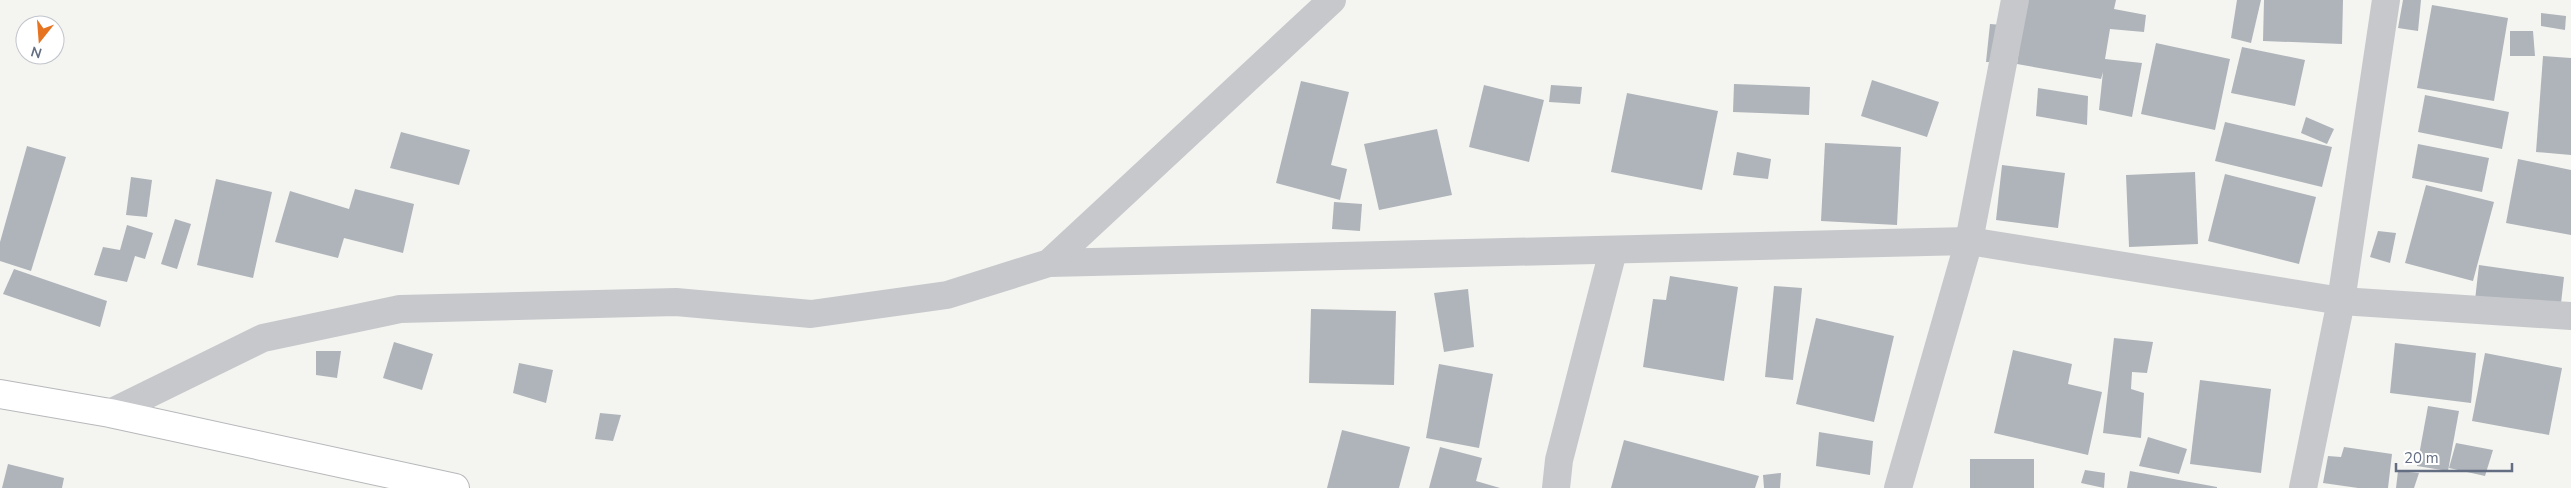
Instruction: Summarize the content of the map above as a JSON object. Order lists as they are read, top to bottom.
{
  "scale_bar": "20 m",
  "north": "bottom"
}
